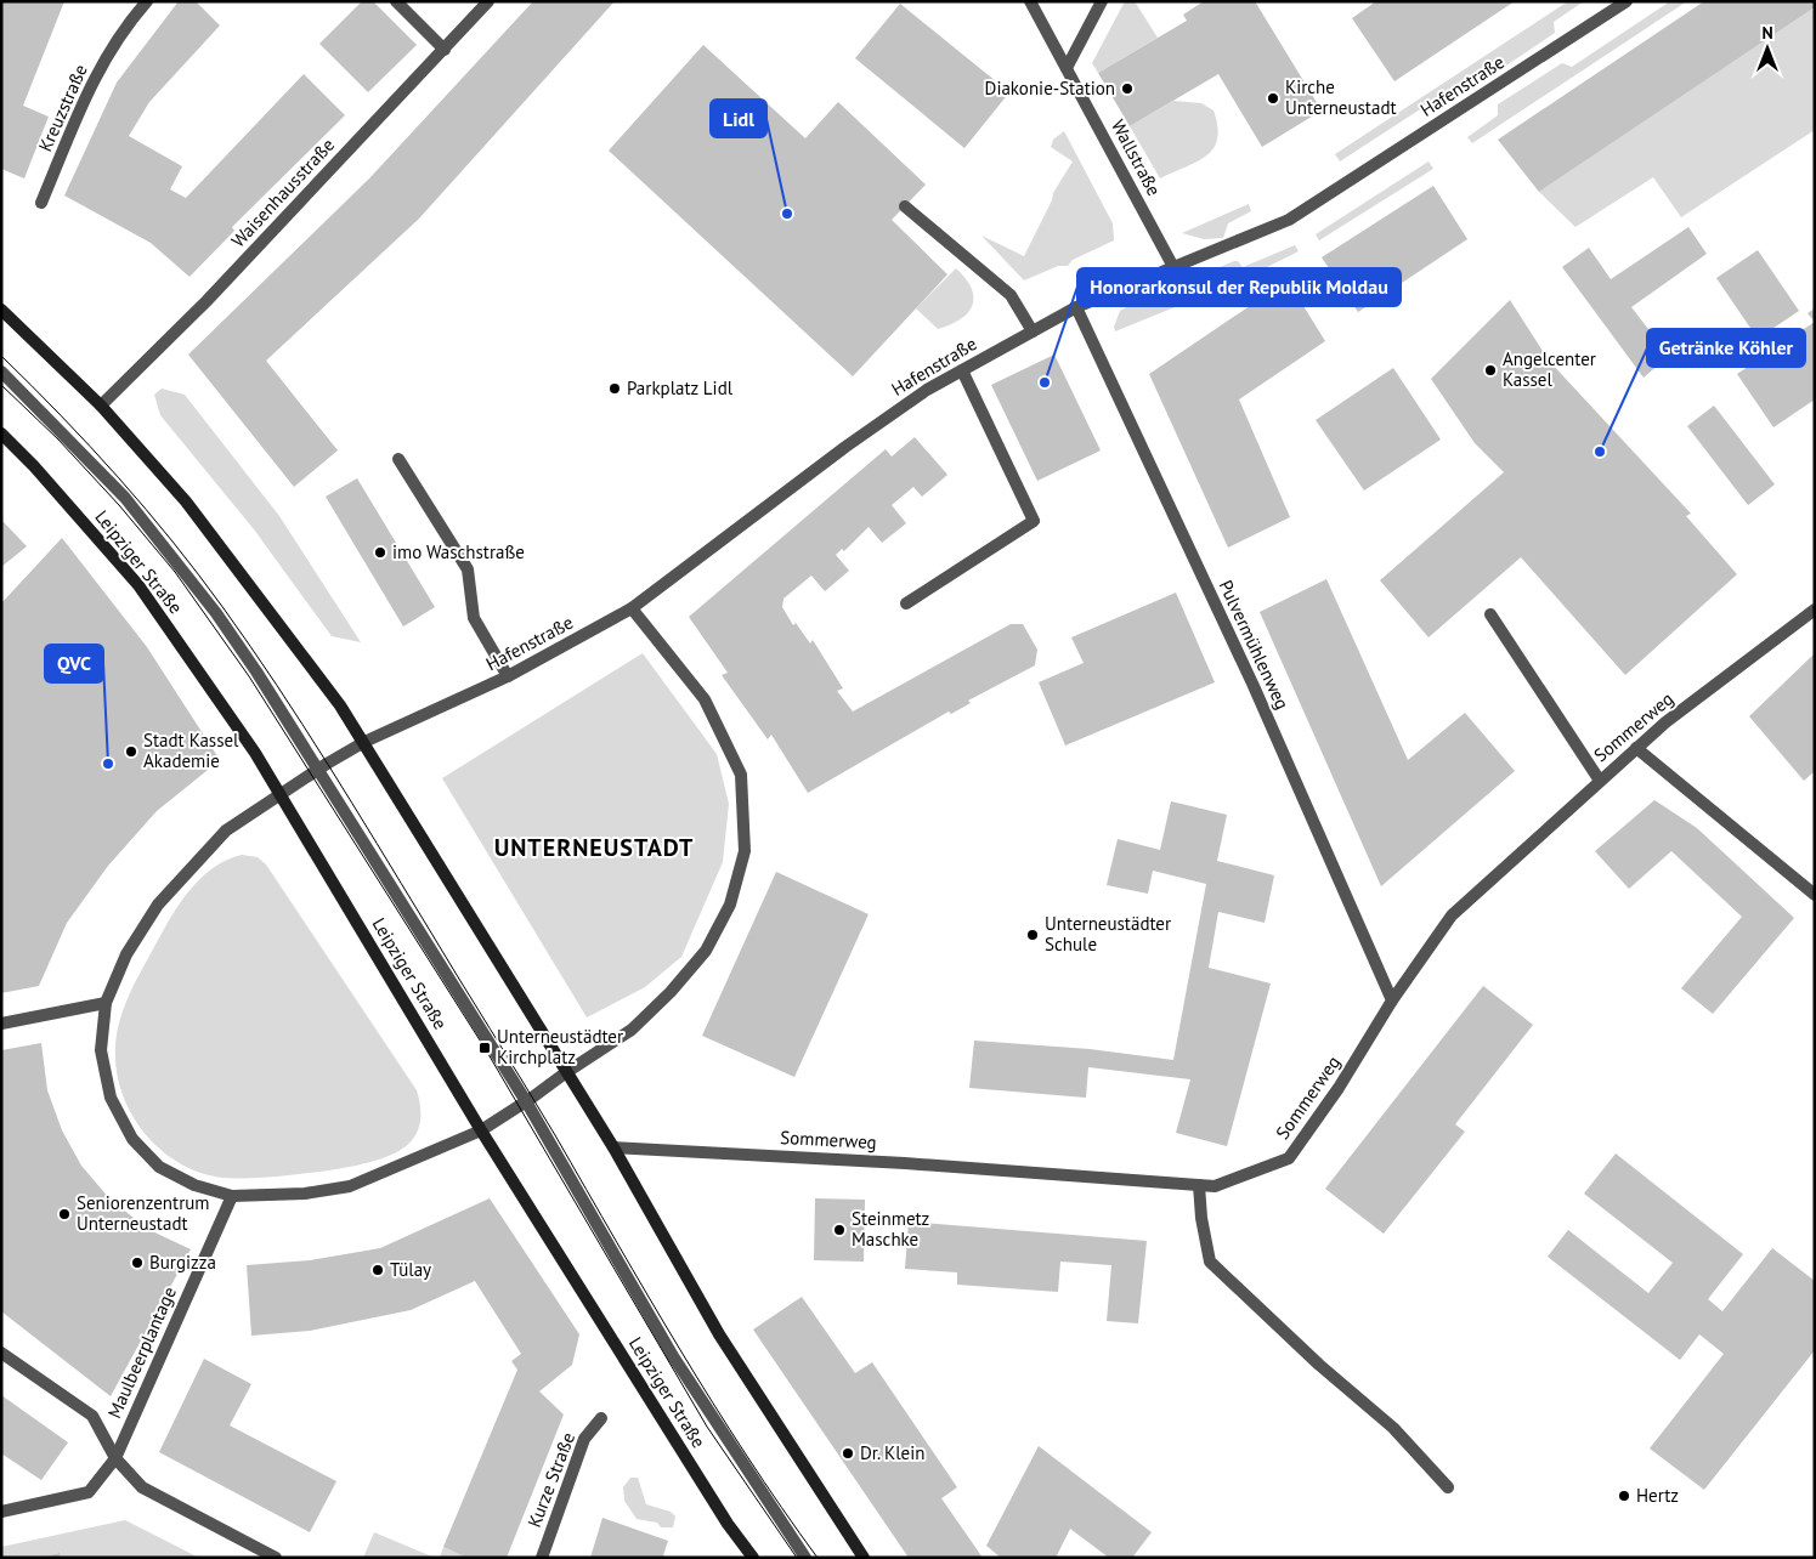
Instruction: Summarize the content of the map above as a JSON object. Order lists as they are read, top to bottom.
{
  "streets": {
    "main road": ["Leipziger Straße"],
    "street": [
      "Hafenstraße",
      "Kreuzstraße",
      "Wallstraße",
      "Waisenhausstraße",
      "Pulvermühlenweg",
      "Sommerweg",
      "Maulbeerplantage",
      "Kurze Straße"
    ]
  },
  "crossings": [
    ["Hafenstraße", "Wallstraße"],
    ["Hafenstraße", "Leipziger Straße"],
    ["Hafenstraße", "Pulvermühlenweg"],
    ["Pulvermühlenweg", "Sommerweg"]
  ],
  "districts": ["UNTERNEUSTADT"],
  "places": {
    "other": [
      "Diakonie-Station",
      "Kirche Unterneustadt",
      "Lidl",
      "Angelcenter Kassel",
      "Honorarkonsul der Republik Moldau",
      "Parkplatz Lidl",
      "Getränke Köhler",
      "imo Waschstraße",
      "Stadt Kassel Akademie",
      "QVC",
      "Unterneustädter Schule",
      "Seniorenzentrum Unterneustadt",
      "Steinmetz Maschke",
      "Burgizza",
      "Tülay",
      "Dr. Klein",
      "Hertz"
    ],
    "transit": ["Unterneustädter Kirchplatz"]
  },
  "north": "top"
}
